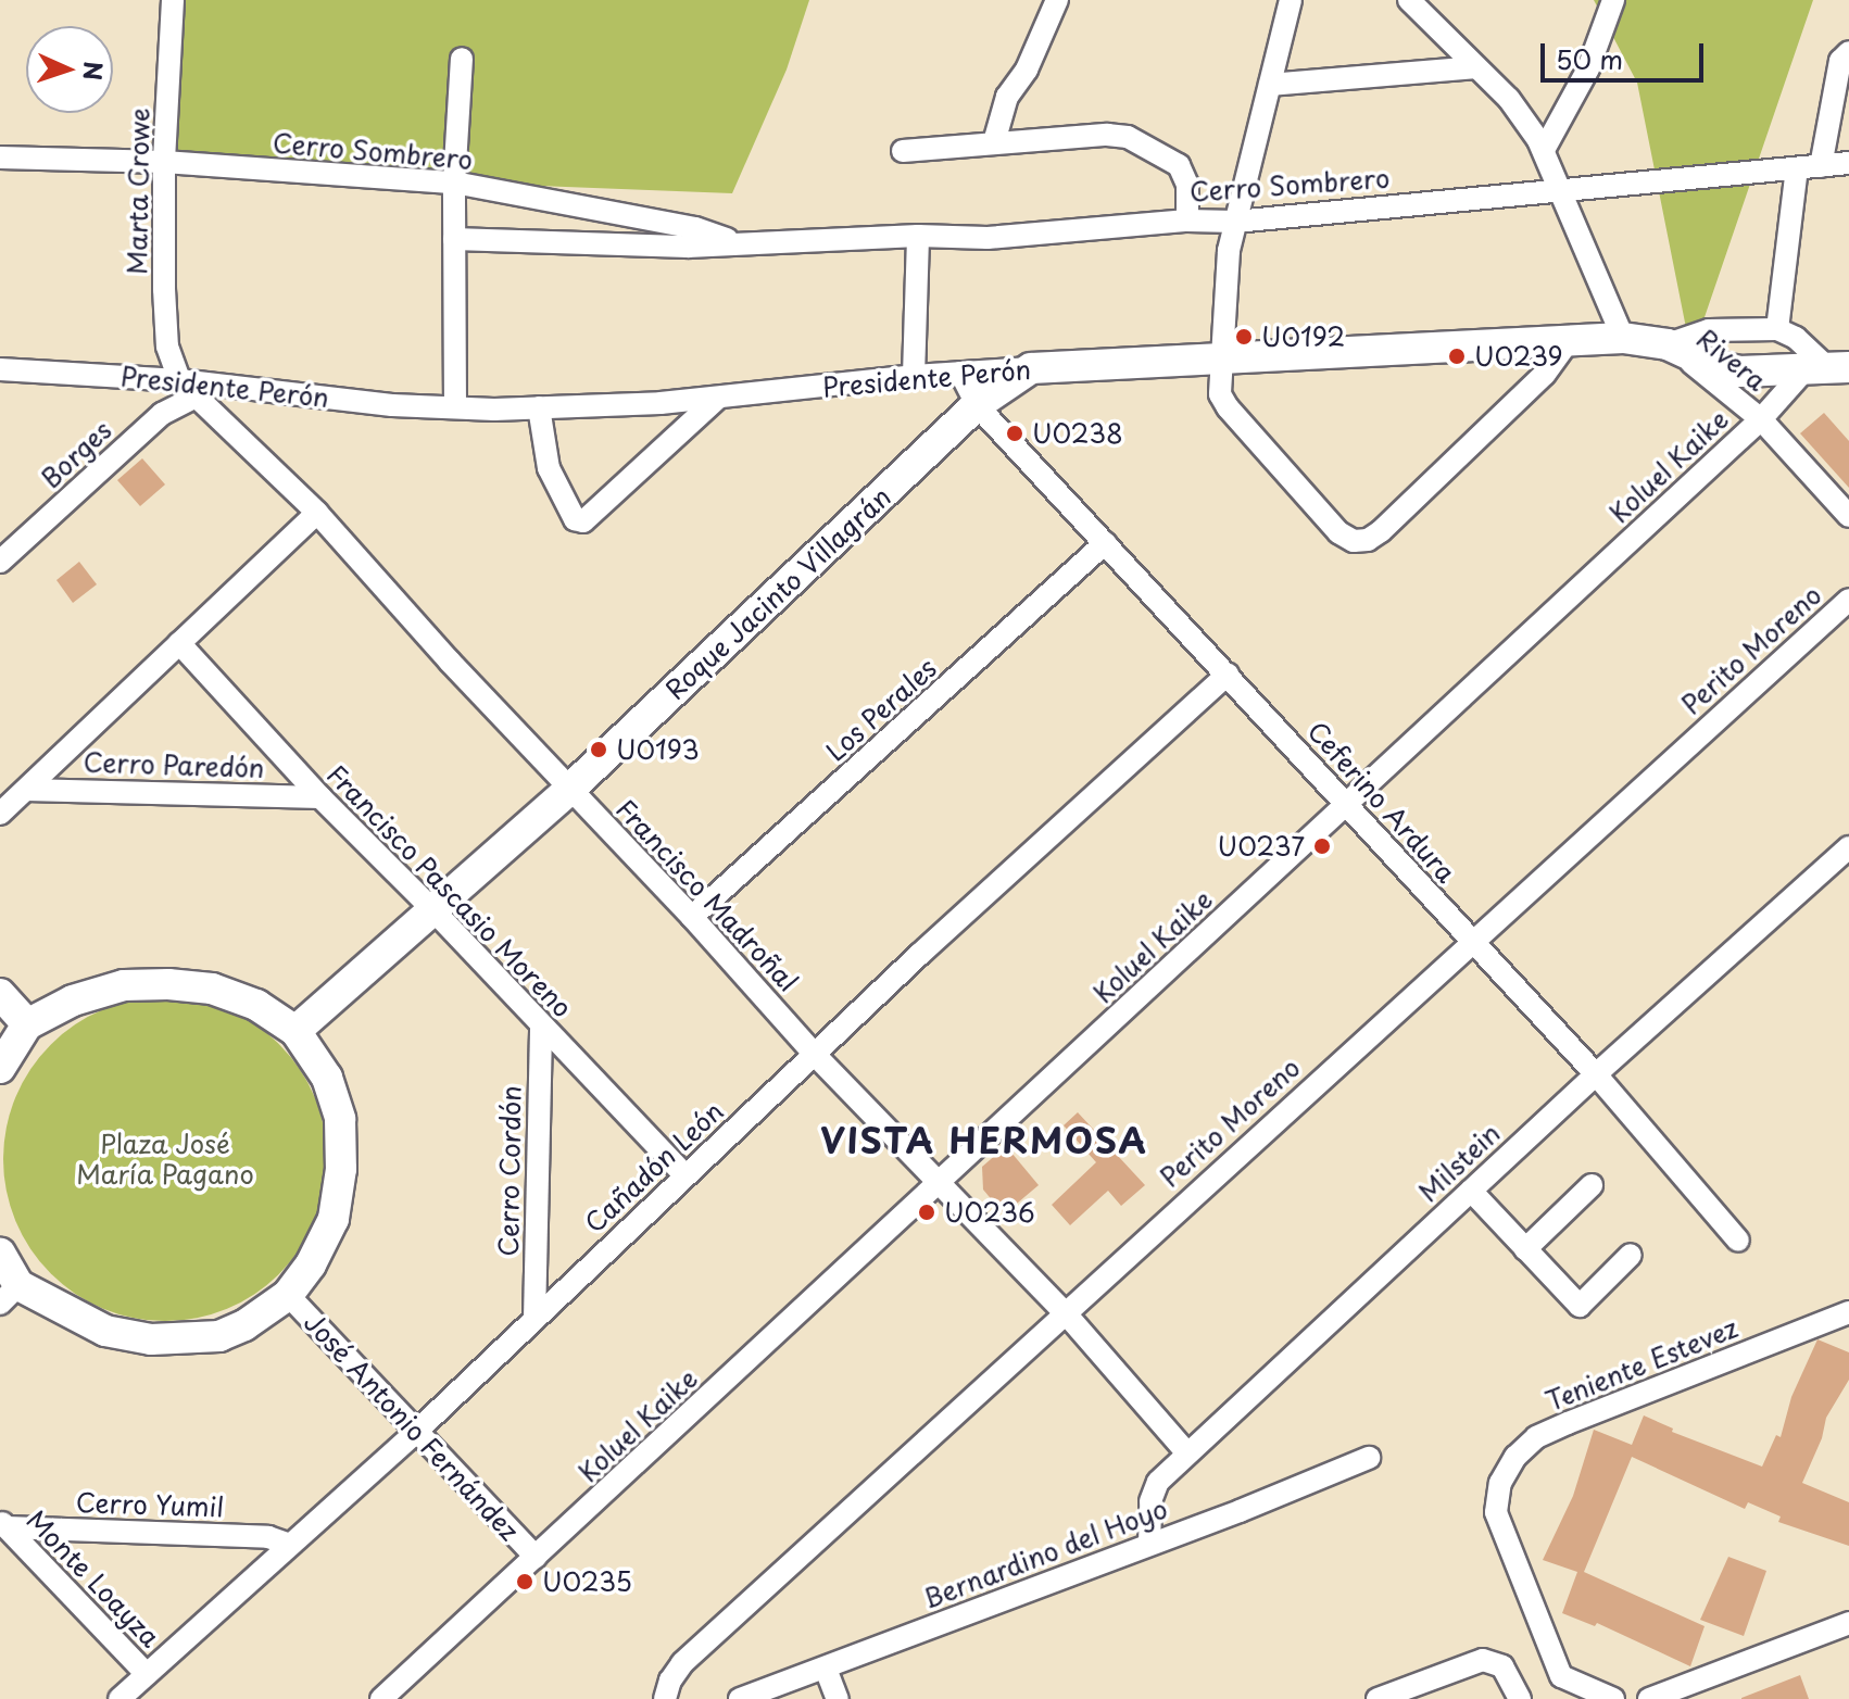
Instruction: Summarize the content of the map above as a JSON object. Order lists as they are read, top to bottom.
{
  "streets": {
    "street": [
      "Cerro Sombrero",
      "Marta Crowe",
      "Rivera",
      "Presidente Perón",
      "Borges",
      "Koluel Kaike",
      "Roque Jacinto Villagrán",
      "Perito Moreno",
      "Los Perales",
      "Cerro Paredón",
      "Ceferino Ardura",
      "Francisco Pascasio Moreno",
      "Francisco Madroñal",
      "Milstein",
      "Cañadón León",
      "Cerro Cordón",
      "Teniente Estevez",
      "José Antonio Fernández",
      "Cerro Yumil",
      "Bernardino del Hoyo",
      "Monte Loayza"
    ]
  },
  "crossings": [
    ["Cerro Sombrero", "Marta Crowe"],
    ["Marta Crowe", "Presidente Perón"],
    ["Marta Crowe", "Borges"],
    ["Marta Crowe", "Francisco Madroñal"],
    ["Rivera", "Presidente Perón"],
    ["Rivera", "Koluel Kaike"],
    ["Presidente Perón", "Borges"],
    ["Presidente Perón", "Koluel Kaike"],
    ["Presidente Perón", "Roque Jacinto Villagrán"],
    ["Presidente Perón", "Ceferino Ardura"],
    ["Presidente Perón", "Francisco Madroñal"],
    ["Borges", "Francisco Madroñal"],
    ["Koluel Kaike", "Ceferino Ardura"],
    ["Koluel Kaike", "Francisco Madroñal"],
    ["Koluel Kaike", "José Antonio Fernández"],
    ["Roque Jacinto Villagrán", "Ceferino Ardura"],
    ["Roque Jacinto Villagrán", "Francisco Pascasio Moreno"],
    ["Roque Jacinto Villagrán", "Francisco Madroñal"],
    ["Perito Moreno", "Ceferino Ardura"],
    ["Perito Moreno", "Francisco Madroñal"],
    ["Los Perales", "Ceferino Ardura"],
    ["Los Perales", "Francisco Madroñal"],
    ["Cerro Paredón", "Francisco Pascasio Moreno"],
    ["Ceferino Ardura", "Milstein"],
    ["Ceferino Ardura", "Cañadón León"],
    ["Francisco Pascasio Moreno", "Cañadón León"],
    ["Francisco Pascasio Moreno", "Cerro Cordón"],
    ["Francisco Madroñal", "Milstein"],
    ["Francisco Madroñal", "Cañadón León"],
    ["Milstein", "Bernardino del Hoyo"],
    ["Cañadón León", "Cerro Cordón"],
    ["Cañadón León", "José Antonio Fernández"],
    ["Cañadón León", "Cerro Yumil"],
    ["Cañadón León", "Monte Loayza"],
    ["Cerro Yumil", "Monte Loayza"]
  ],
  "districts": ["VISTA HERMOSA"],
  "parks": ["Plaza José María Pagano"],
  "places": [
    "U0192",
    "U0239",
    "U0238",
    "U0193",
    "U0237",
    "U0236",
    "U0235"
  ],
  "scale_bar": "50 m",
  "north": "right"
}
